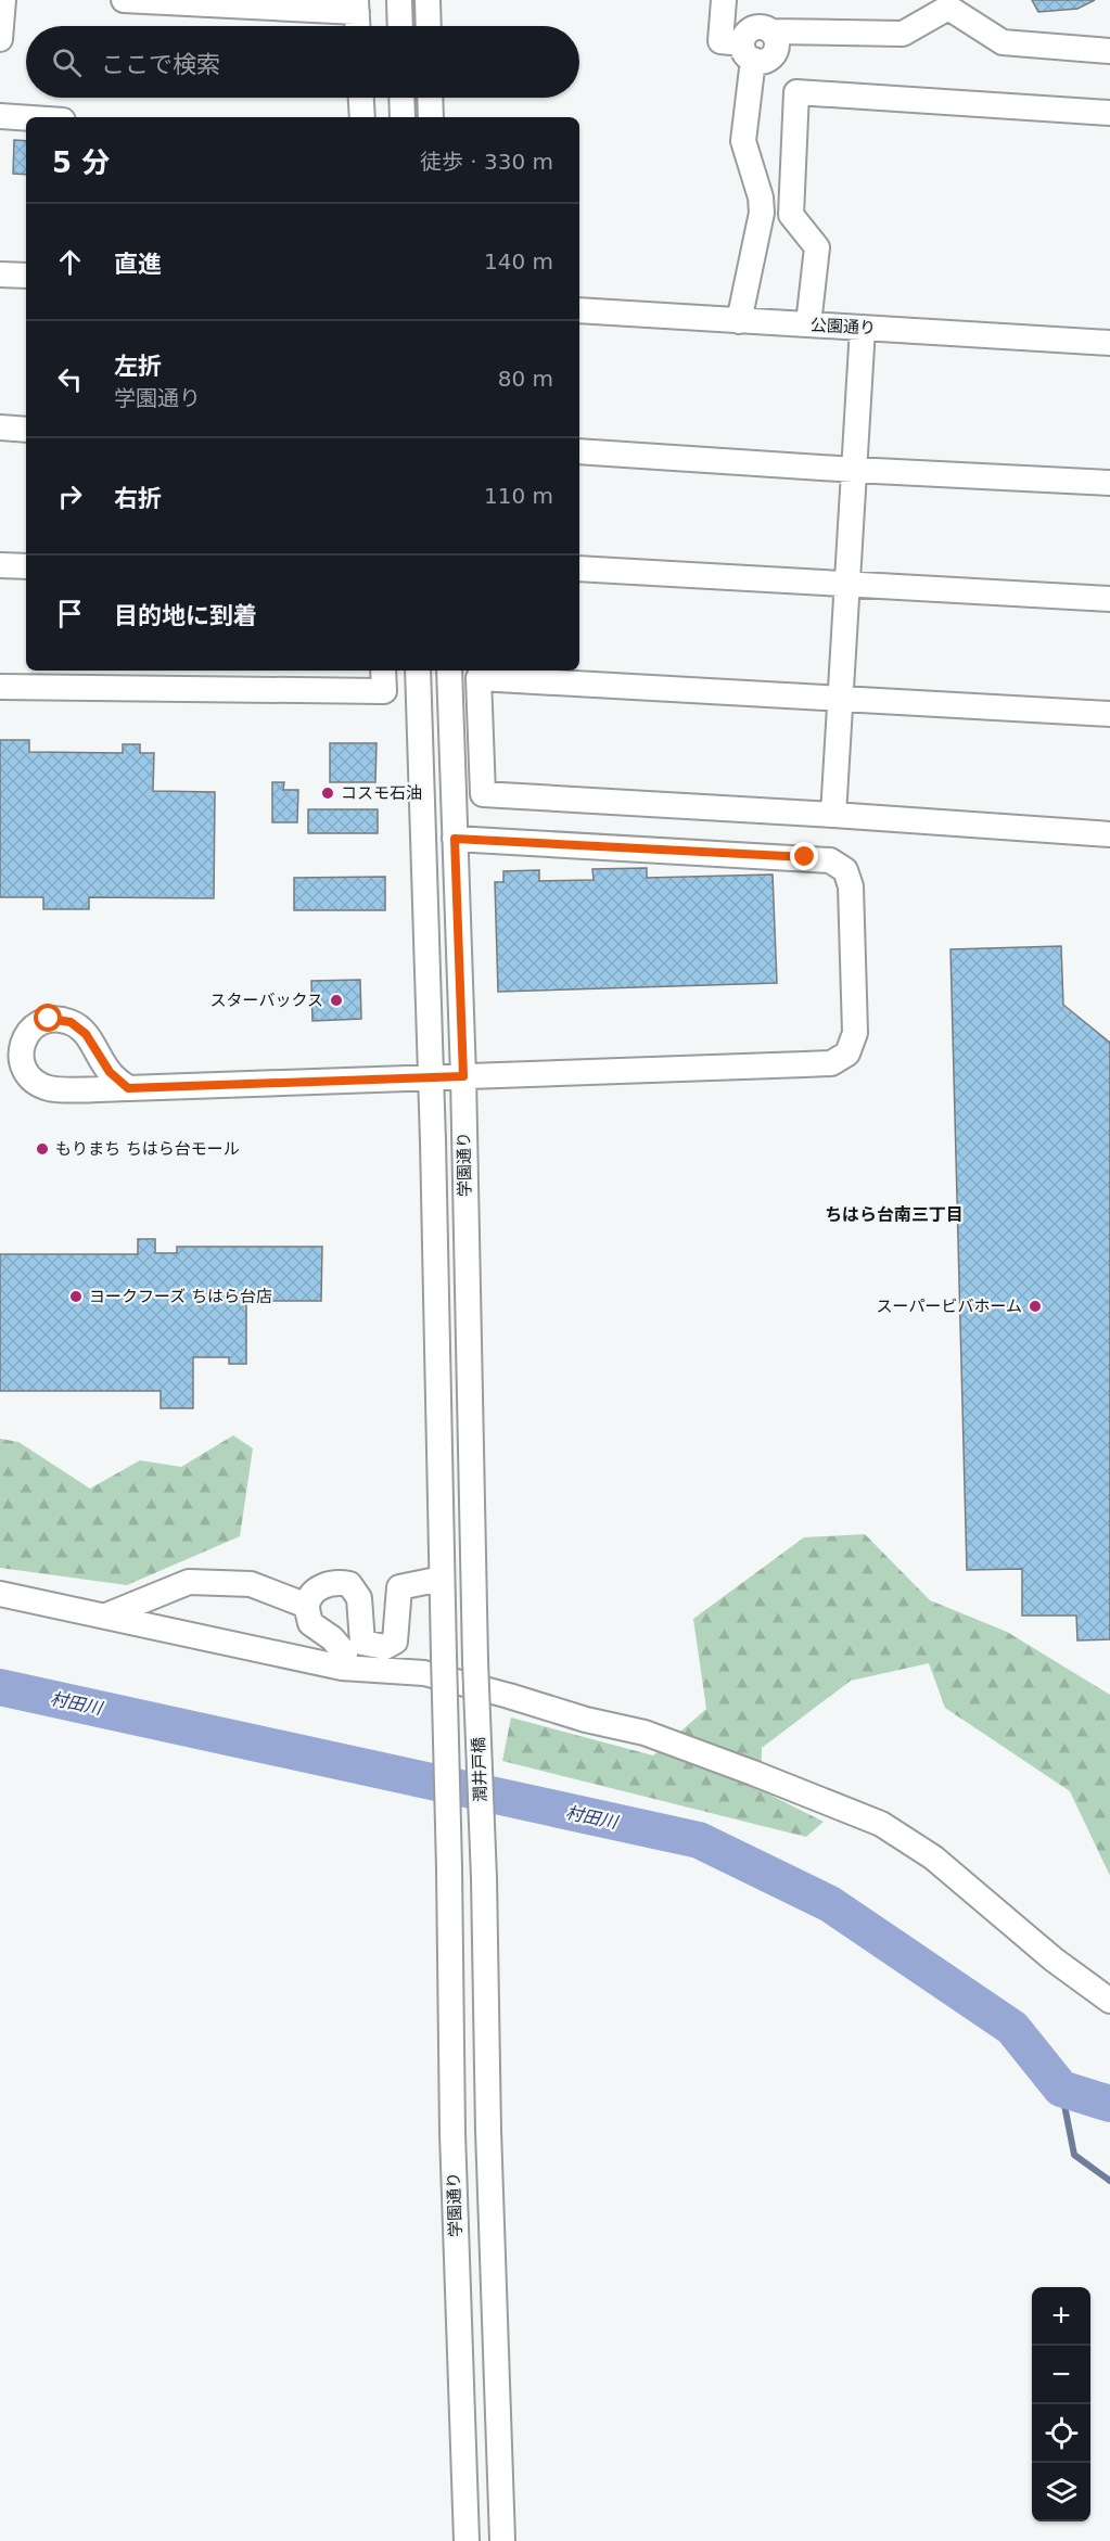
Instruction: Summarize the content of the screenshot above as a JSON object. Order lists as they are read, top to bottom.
{
  "streets": {
    "street": ["公園通り", "学園通り", "潤井戸橋"]
  },
  "crossings": [
    ["学園通り", "潤井戸橋"]
  ],
  "districts": ["ちはら台南三丁目"],
  "water": ["村田川"],
  "places": [
    "コスモ石油",
    "スターバックス",
    "もりまち ちはら台モール",
    "ヨークフーズ ちはら台店",
    "スーパービバホーム"
  ],
  "page": {
    "search": "ここで検索",
    "heading": ["5 分", "徒歩 · 330 m"],
    "list": [
      ["直進", "140 m"],
      ["左折", "学園通り", "80 m"],
      ["右折", "110 m"],
      "目的地に到着"
    ],
    "map_buttons": ["+", "−"]
  }
}
